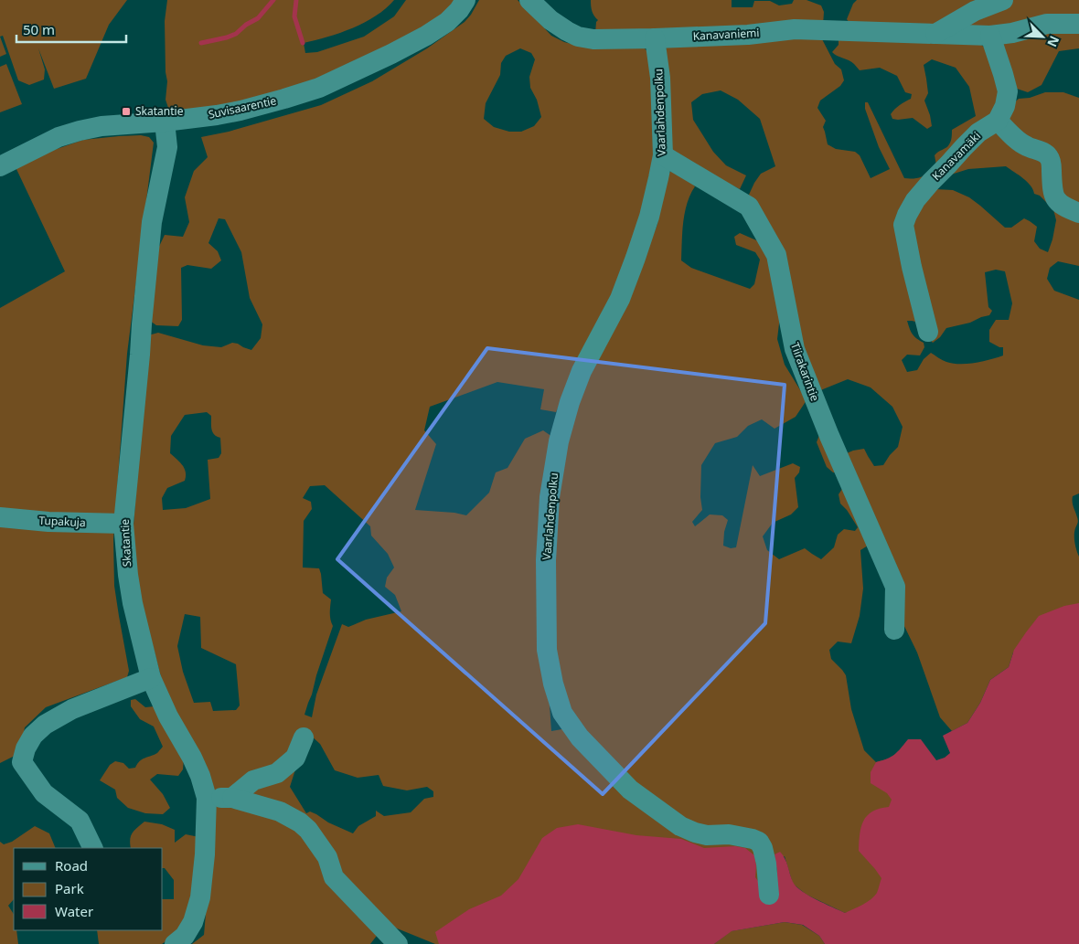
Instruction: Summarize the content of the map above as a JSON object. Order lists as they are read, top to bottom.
{
  "streets": {
    "street": [
      "Kanavaniemi",
      "Suvisaarentie",
      "Vaarlahdenpolku",
      "Kanavamäki",
      "Tiirakarintie",
      "Tupakuja",
      "Skatantie"
    ]
  },
  "crossings": [
    ["Kanavaniemi", "Vaarlahdenpolku"],
    ["Suvisaarentie", "Skatantie"],
    ["Vaarlahdenpolku", "Tiirakarintie"],
    ["Tupakuja", "Skatantie"]
  ],
  "places": {
    "transit": ["Skatantie"]
  },
  "legend": ["Road", "Park", "Water"],
  "scale_bar": "50 m",
  "north": "bottom right"
}
